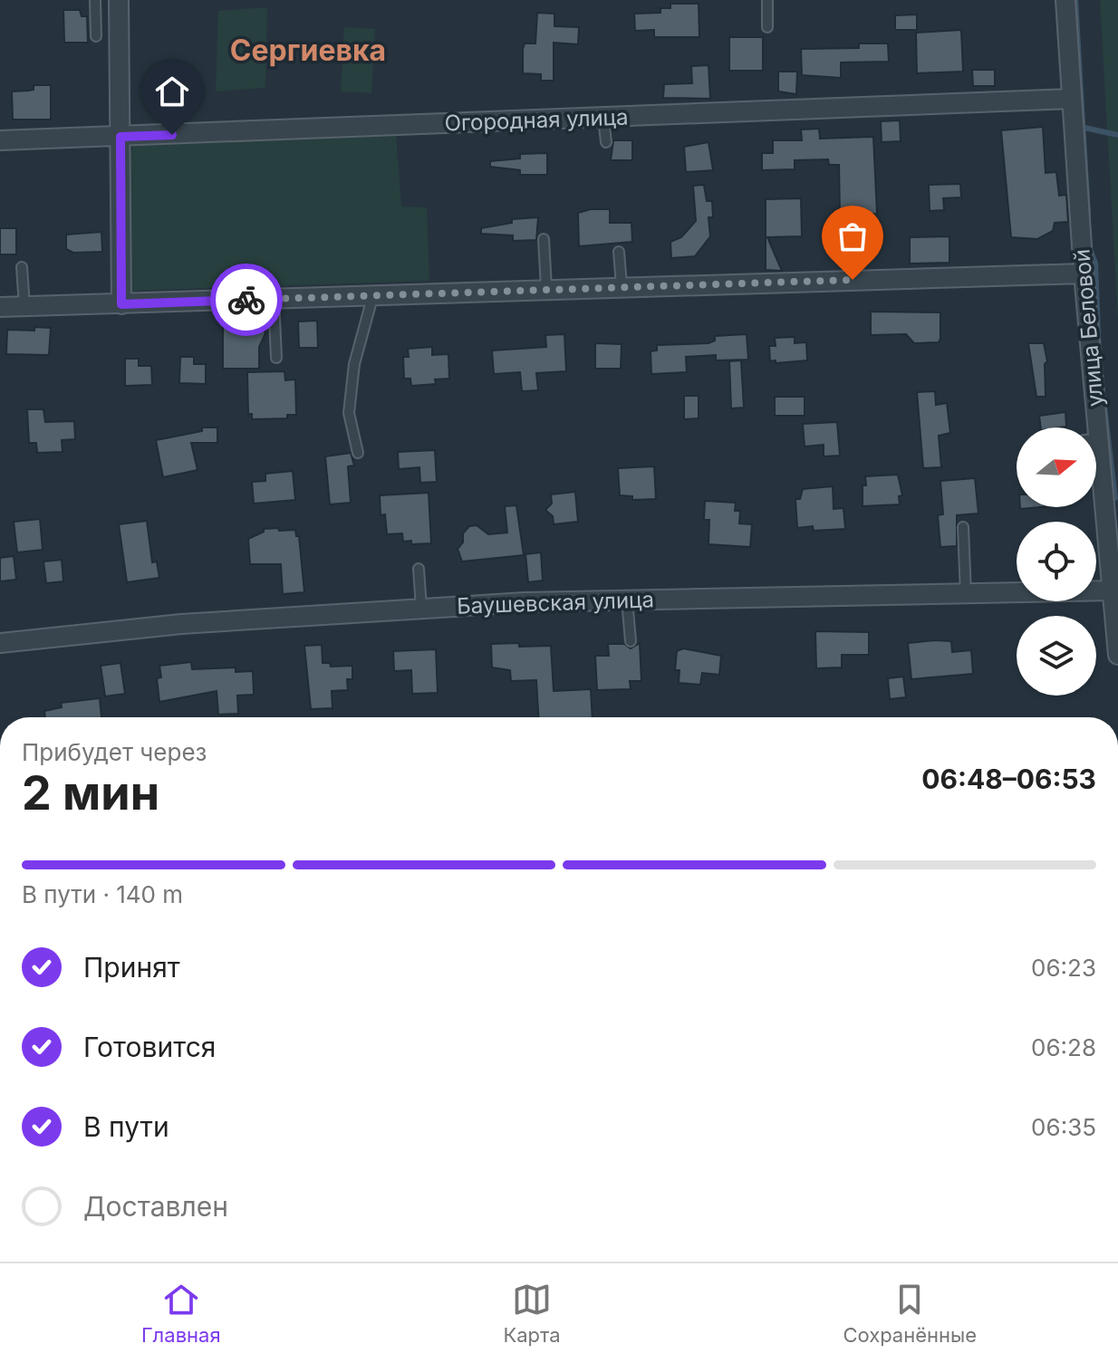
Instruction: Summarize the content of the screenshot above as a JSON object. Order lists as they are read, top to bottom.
{
  "streets": {
    "street": ["Огородная улица", "улица Беловой", "Баушевская улица"]
  },
  "crossings": [
    ["Огородная улица", "улица Беловой"],
    ["улица Беловой", "Баушевская улица"]
  ],
  "districts": ["Сергиевка"],
  "north": "right",
  "page": {
    "heading": ["2 мин", "Прибудет через", "06:48–06:53"],
    "bar": "В пути · 140 m",
    "list": [
      ["Принят", "06:23"],
      ["Готовится", "06:28"],
      ["В пути", "06:35"],
      "Доставлен"
    ],
    "tabs": ["Главная", "Карта", "Сохранённые"]
  }
}
